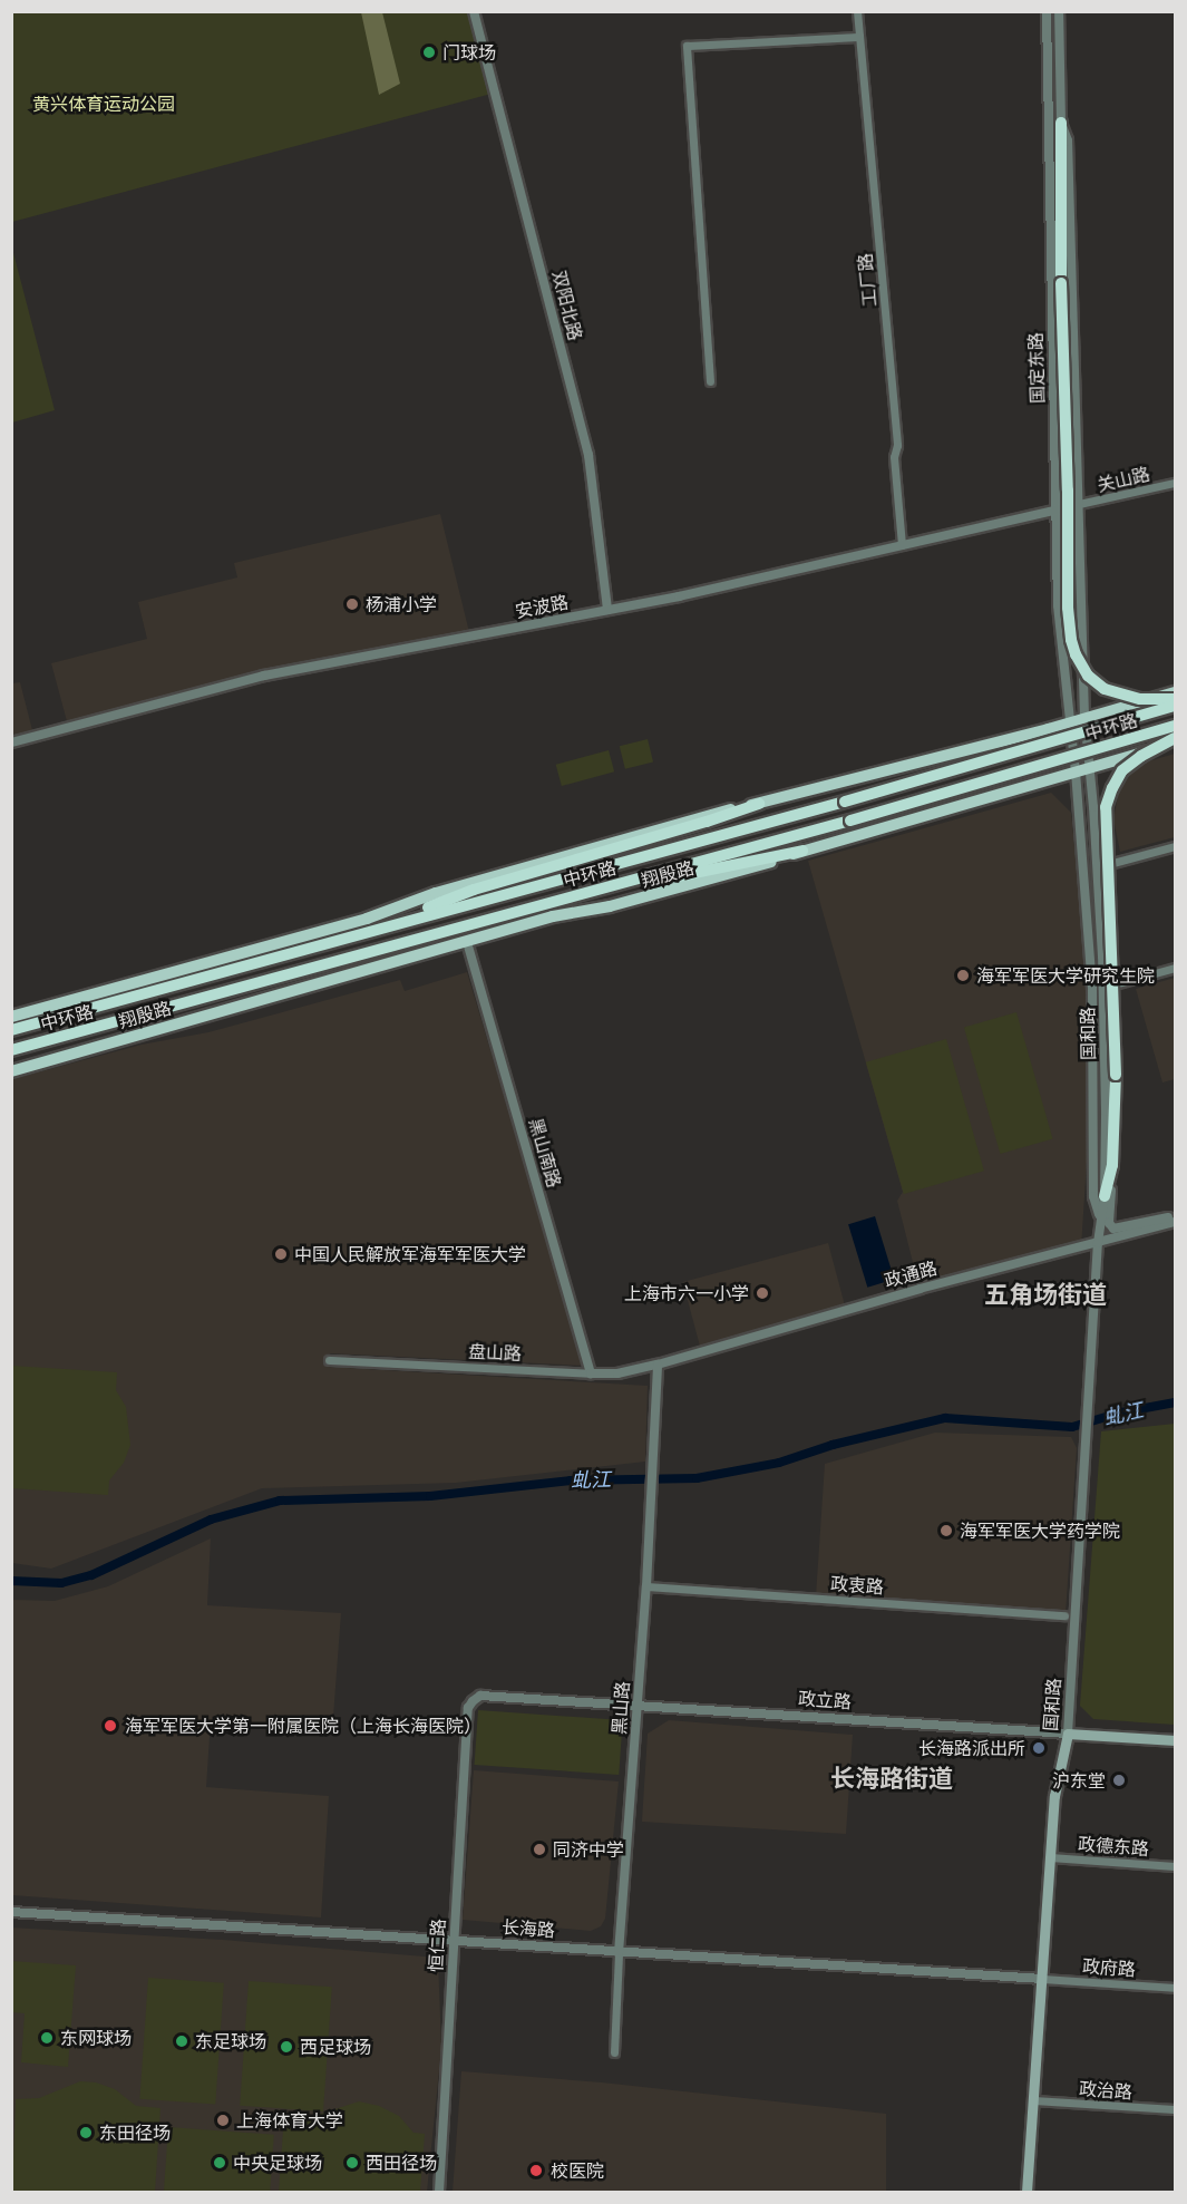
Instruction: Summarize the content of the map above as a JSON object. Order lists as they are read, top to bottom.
{
  "streets": {
    "highway": ["中环路"],
    "main road": ["翔殷路", "国和路", "政立路"],
    "street": [
      "工厂路",
      "双阳北路",
      "国定东路",
      "关山路",
      "安波路",
      "黑山南路",
      "政通路",
      "盘山路",
      "政衷路",
      "黑山路",
      "政德东路",
      "长海路",
      "恒仁路",
      "政府路",
      "政治路"
    ]
  },
  "crossings": [
    ["工厂路", "安波路"],
    ["双阳北路", "安波路"],
    ["国定东路", "关山路"],
    ["国定东路", "安波路"],
    ["国定东路", "翔殷路"],
    ["国定东路", "国和路"],
    ["关山路", "安波路"],
    ["中环路", "翔殷路"],
    ["翔殷路", "国和路"],
    ["翔殷路", "黑山南路"],
    ["国和路", "政通路"],
    ["国和路", "政立路"],
    ["国和路", "政德东路"],
    ["国和路", "长海路"],
    ["国和路", "政府路"],
    ["国和路", "政治路"],
    ["黑山南路", "盘山路"],
    ["政通路", "盘山路"],
    ["政通路", "黑山路"],
    ["盘山路", "黑山路"],
    ["政衷路", "黑山路"],
    ["政立路", "黑山路"],
    ["政立路", "恒仁路"],
    ["黑山路", "长海路"],
    ["长海路", "恒仁路"],
    ["长海路", "政府路"]
  ],
  "districts": ["五角场街道", "长海路街道"],
  "water": ["虬江"],
  "parks": ["黄兴体育运动公园"],
  "places": [
    "门球场",
    "杨浦小学",
    "海军军医大学研究生院",
    "中国人民解放军海军军医大学",
    "上海市六一小学",
    "海军军医大学药学院",
    "海军军医大学第一附属医院（上海长海医院）",
    "长海路派出所",
    "沪东堂",
    "同济中学",
    "东网球场",
    "东足球场",
    "西足球场",
    "上海体育大学",
    "东田径场",
    "中央足球场",
    "西田径场",
    "校医院"
  ]
}
